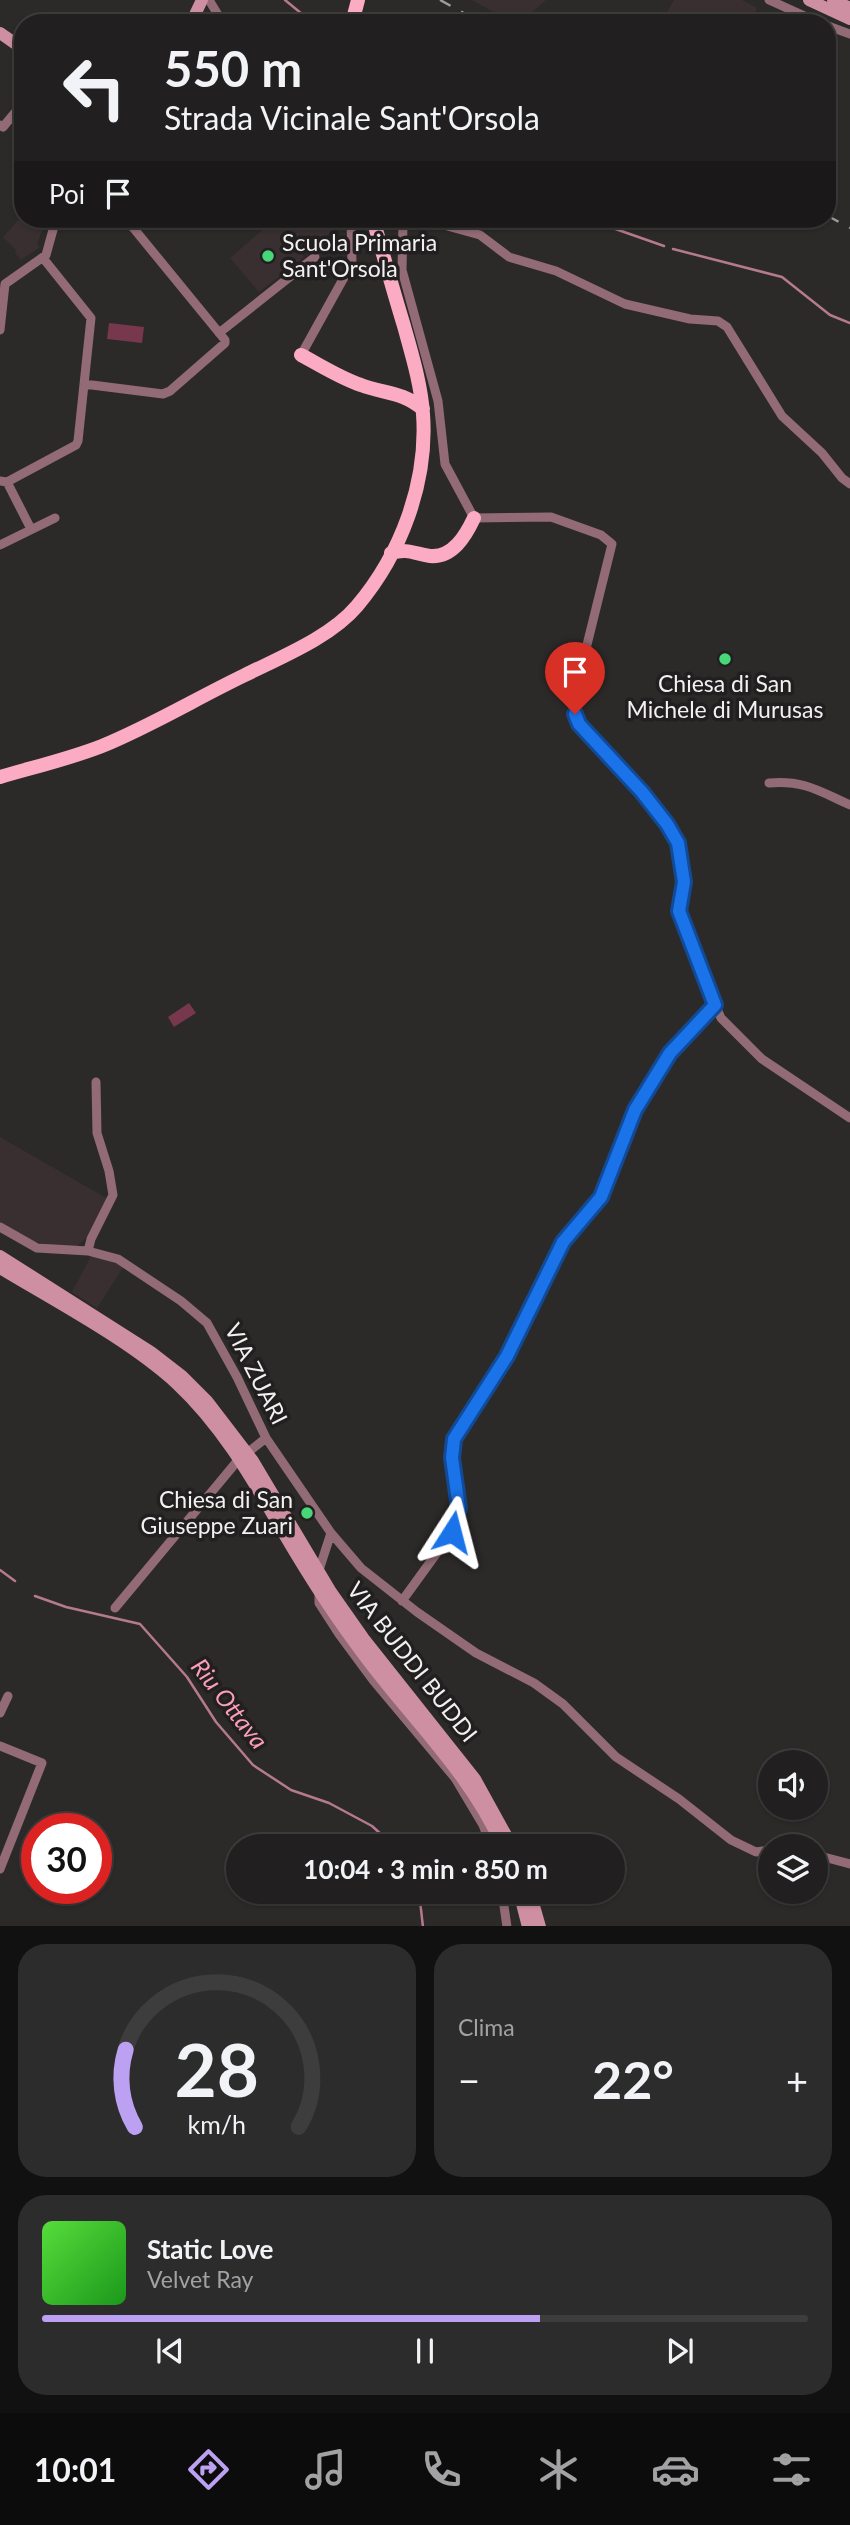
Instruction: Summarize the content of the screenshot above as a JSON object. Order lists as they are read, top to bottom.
{
  "streets": {
    "main road": ["VIA BUDDI BUDDI"],
    "street": ["VIA ZUARI"]
  },
  "water": ["Riu Ottava"],
  "places": ["Scuola Primaria Sant'Orsola", "Chiesa di San Michele di Murusas", "Chiesa di San Giuseppe Zuari"],
  "page": {
    "turn": ["550 m", "Strada Vicinale Sant'Orsola"],
    "then": "Poi",
    "limit": "30",
    "trip": "10:04 · 3 min · 850 m",
    "tile": "Clima",
    "heat": ["−", "22°", "+"],
    "song": ["Static Love", "Velvet Ray"],
    "tabs": "10:01",
    "gauge": ["28", "km/h"]
  }
}
